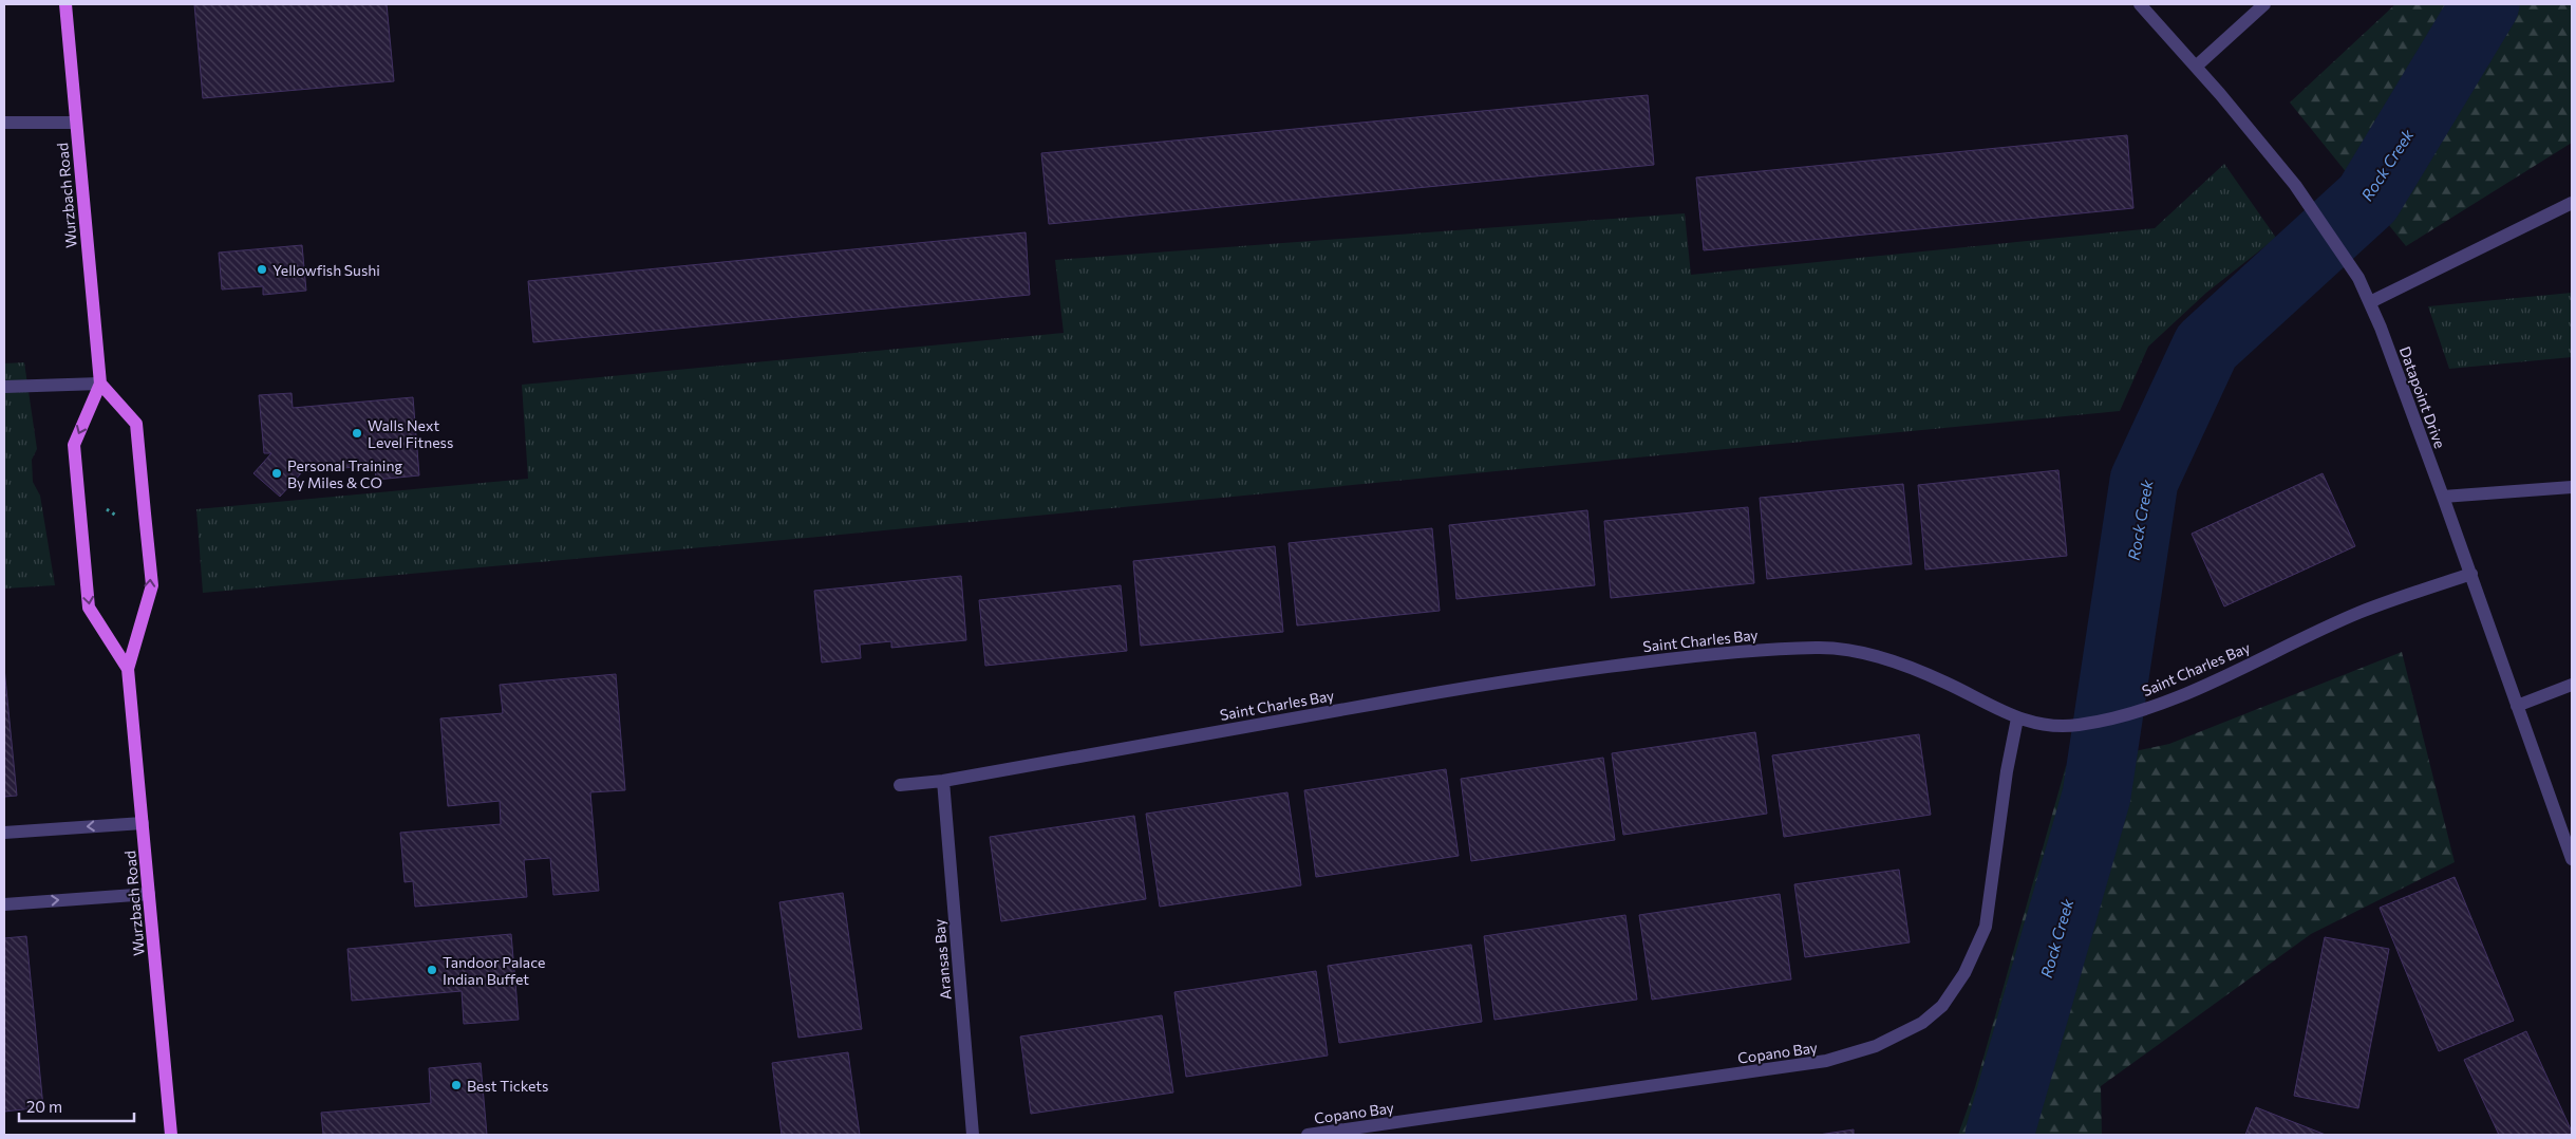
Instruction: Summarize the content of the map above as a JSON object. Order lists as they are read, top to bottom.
{
  "streets": {
    "main road": ["Wurzbach Road"],
    "street": [
      "Datapoint Drive",
      "Saint Charles Bay",
      "Aransas Bay",
      "Copano Bay"
    ]
  },
  "crossings": [
    ["Datapoint Drive", "Saint Charles Bay"],
    ["Saint Charles Bay", "Aransas Bay"],
    ["Saint Charles Bay", "Copano Bay"]
  ],
  "water": ["Rock Creek"],
  "places": [
    "Yellowfish Sushi",
    "Walls Next Level Fitness",
    "Personal Training By Miles & CO",
    "Tandoor Palace Indian Buffet",
    "Best Tickets"
  ],
  "scale_bar": "20 m"
}
